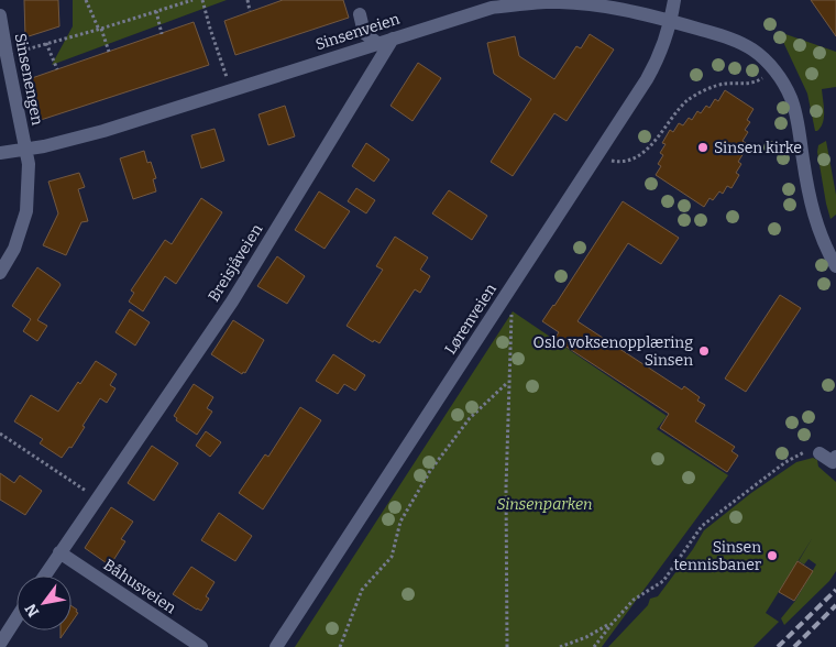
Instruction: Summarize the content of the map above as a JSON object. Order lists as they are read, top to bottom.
{
  "streets": {
    "street": [
      "Sinsenveien",
      "Sinsenengen",
      "Breisjåveien",
      "Lørenveien",
      "Båhusveien"
    ]
  },
  "crossings": [
    ["Sinsenveien", "Sinsenengen"],
    ["Sinsenveien", "Breisjåveien"],
    ["Sinsenveien", "Lørenveien"],
    ["Breisjåveien", "Båhusveien"]
  ],
  "parks": ["Sinsenparken"],
  "places": ["Sinsen kirke", "Oslo voksenopplæring Sinsen", "Sinsen tennisbaner"],
  "north": "bottom left"
}
